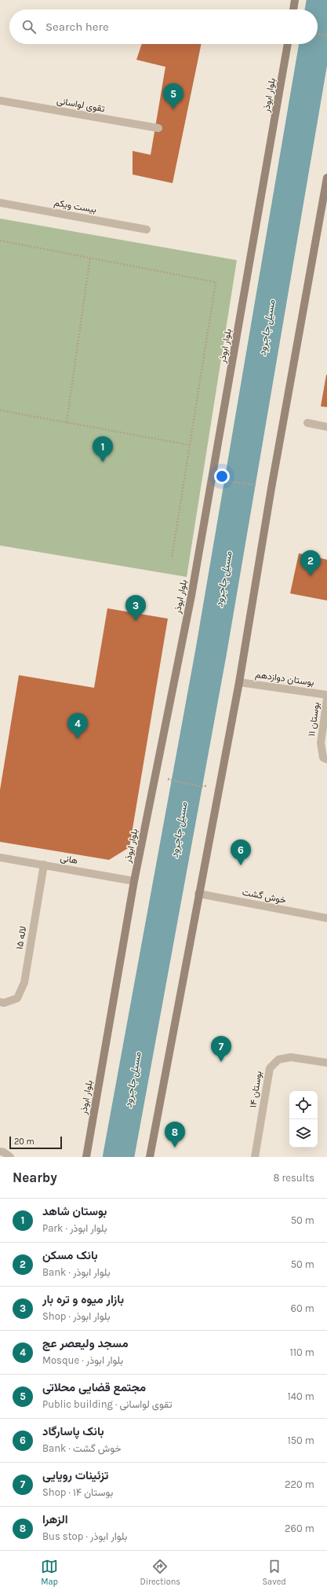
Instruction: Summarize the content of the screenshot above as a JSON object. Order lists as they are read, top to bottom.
{
  "streets": {
    "main road": ["بلوار ابوذر"],
    "street": [
      "تقوی لواسانی",
      "بیست ویکم",
      "بوستان دوازدهم",
      "بوستان ۱۱",
      "هانی",
      "خوش گشت",
      "لاله ۱۵",
      "بوستان ۱۴"
    ]
  },
  "crossings": [
    ["بلوار ابوذر", "هانی"],
    ["هانی", "لاله ۱۵"]
  ],
  "water": ["مسیل جاجرود"],
  "scale_bar": "20 m",
  "page": {
    "search": "Search here",
    "pins": [
      "5",
      "1",
      "2",
      "3",
      "4",
      "6",
      "7",
      "8"
    ],
    "scale": "20 m",
    "heading": ["Nearby", "8 results"],
    "list": [
      {
        "mark": "1",
        "name": "بوستان شاهد",
        "note": "Park · بلوار ابوذر",
        "value": "50 m"
      },
      {
        "mark": "2",
        "name": "بانک مسکن",
        "note": "Bank · بلوار ابوذر",
        "value": "50 m"
      },
      {
        "mark": "3",
        "name": "بازار میوه و تره بار",
        "note": "Shop · بلوار ابوذر",
        "value": "60 m"
      },
      {
        "mark": "4",
        "name": "مسجد ولیعصر عج",
        "note": "Mosque · بلوار ابوذر",
        "value": "110 m"
      },
      {
        "mark": "5",
        "name": "مجتمع قضایی محلاتی",
        "note": "Public building · تقوی لواسانی",
        "value": "140 m"
      },
      {
        "mark": "6",
        "name": "بانک پاسارگاد",
        "note": "Bank · خوش گشت",
        "value": "150 m"
      },
      {
        "mark": "7",
        "name": "تزئینات رویایی",
        "note": "Shop · بوستان ۱۴",
        "value": "220 m"
      },
      {
        "mark": "8",
        "name": "الزهرا",
        "note": "Bus stop · بلوار ابوذر",
        "value": "260 m"
      }
    ],
    "nav": ["Map", "Directions", "Saved"]
  }
}
